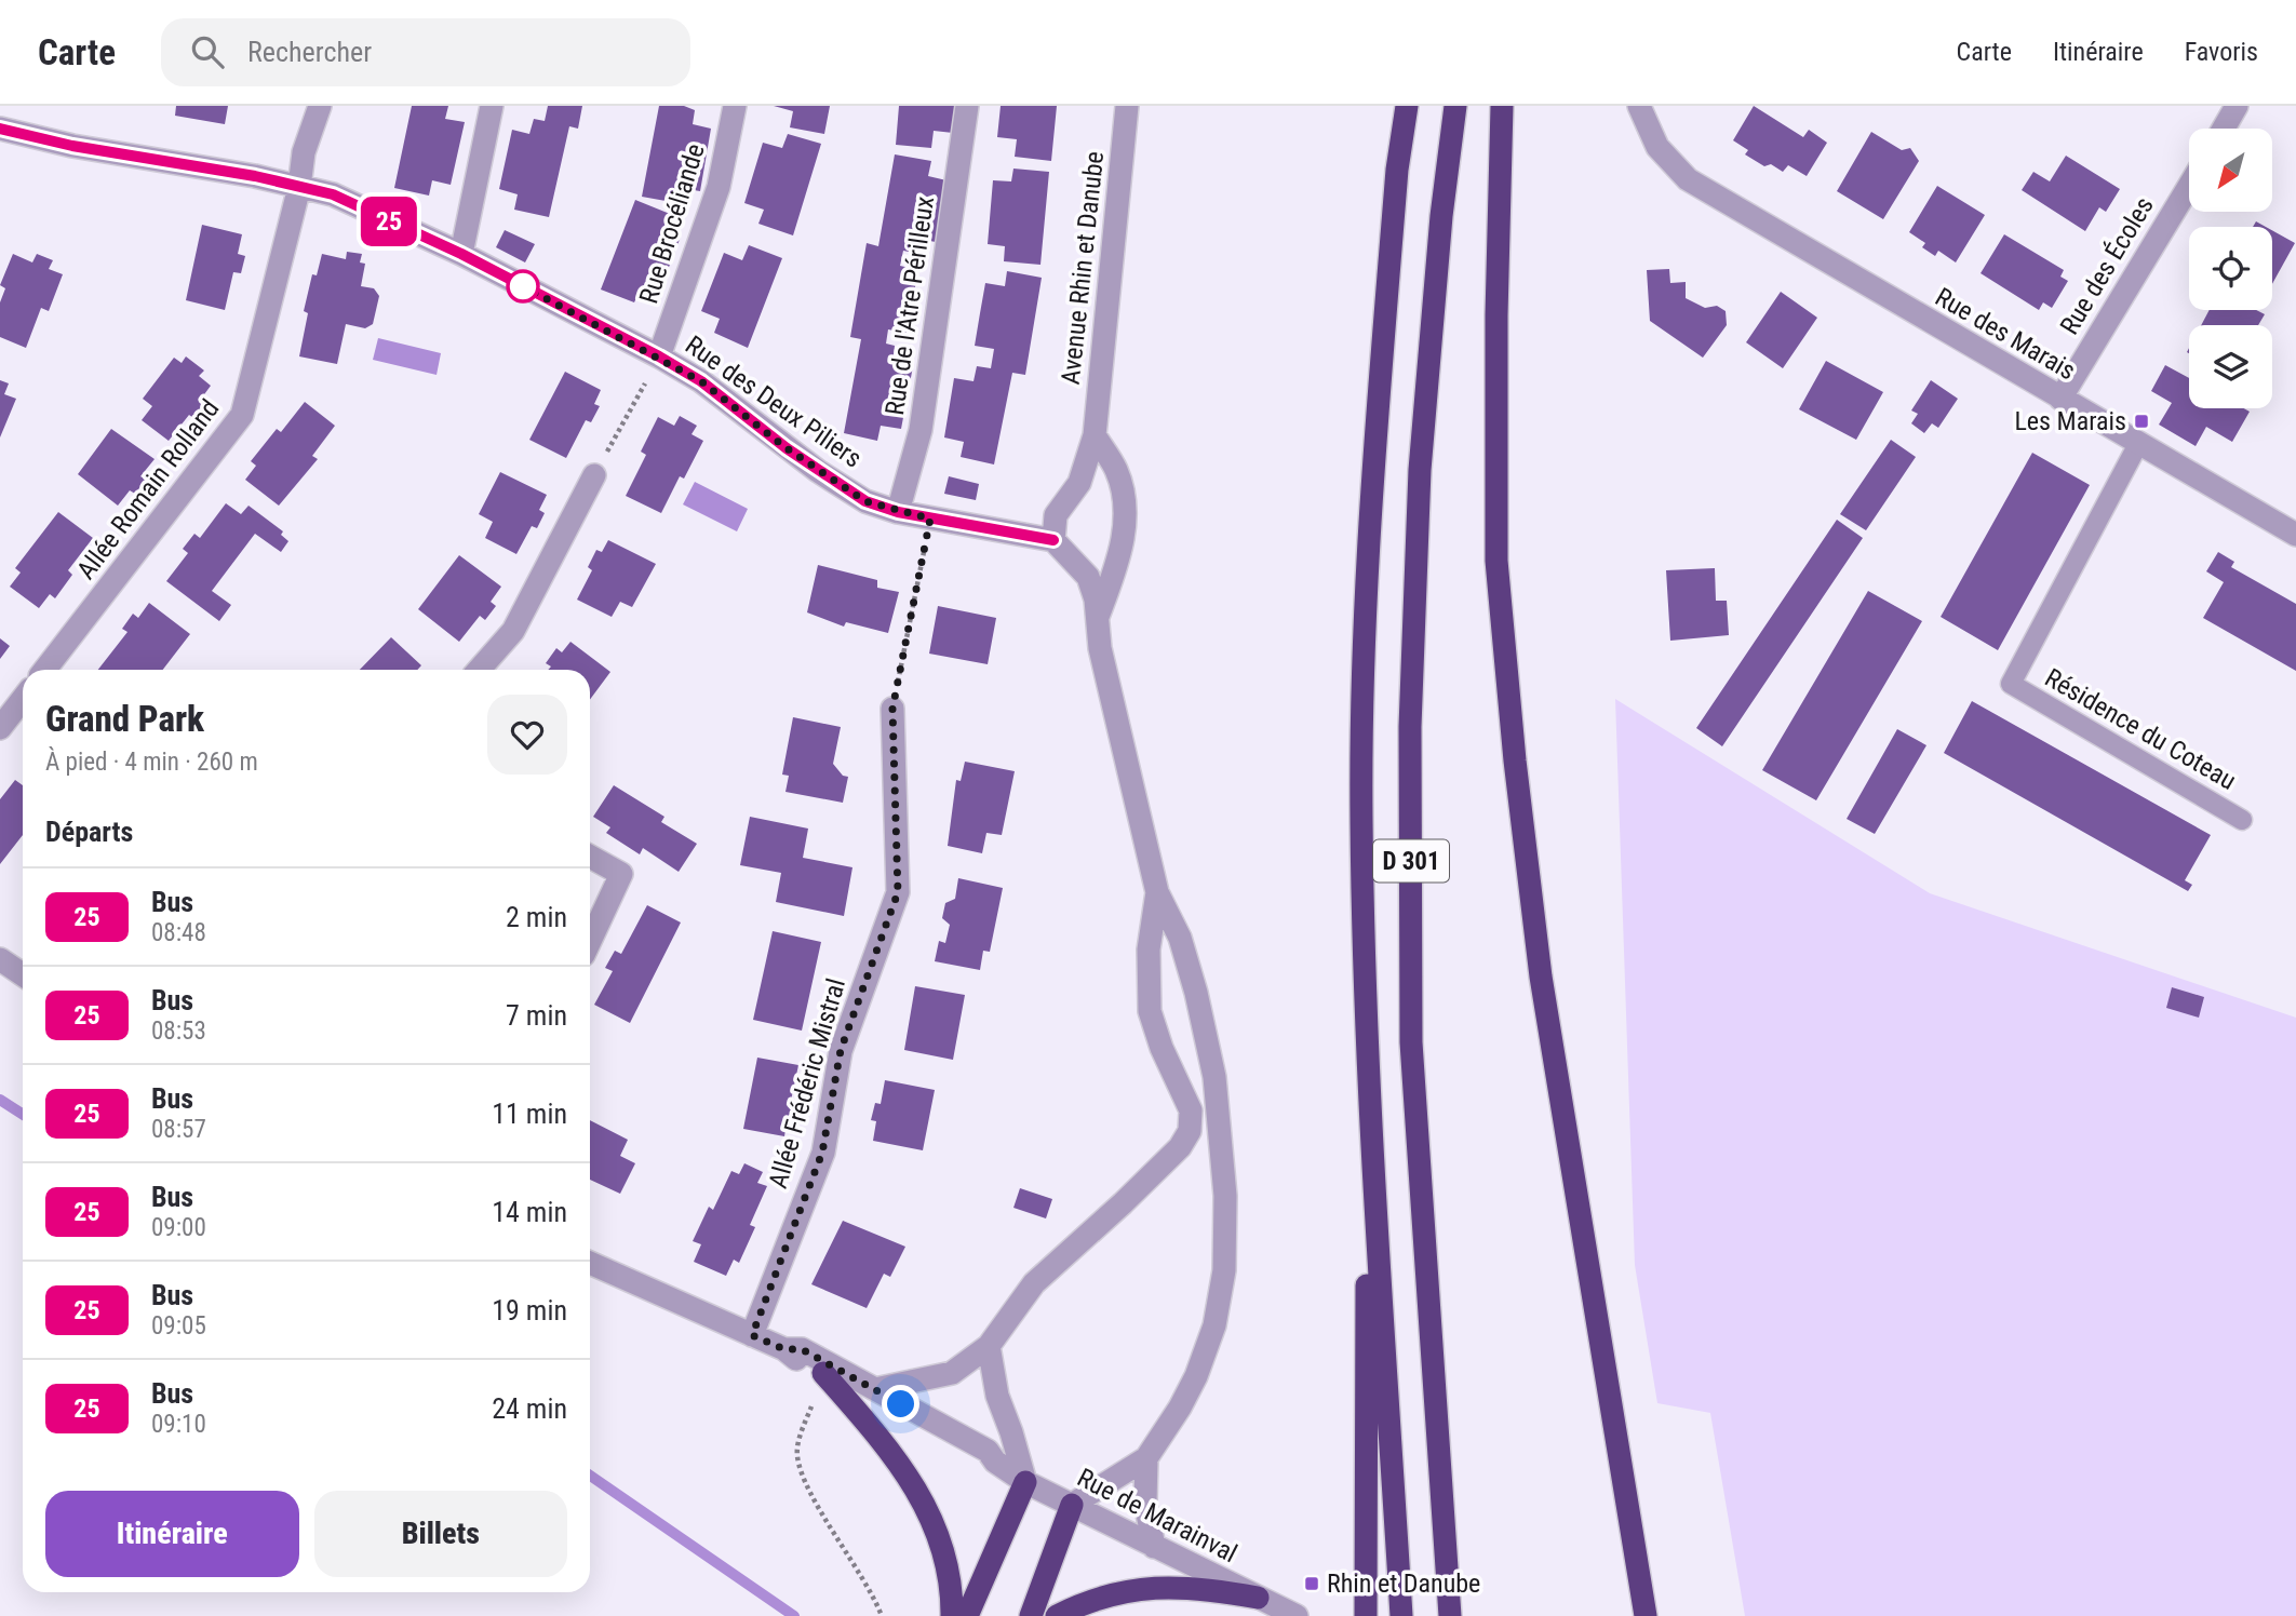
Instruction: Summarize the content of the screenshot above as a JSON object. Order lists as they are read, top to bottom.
{
  "streets": {
    "highway": ["D 301"],
    "street": [
      "Rue Brocéliande",
      "Rue des Écoles",
      "Avenue Rhin et Danube",
      "Rue de l'Atre Périlleux",
      "Rue des Marais",
      "Rue des Deux Piliers",
      "Allée Romain Rolland",
      "Allée Frédéric Mistral",
      "Rue de Marainval"
    ],
    "lane": ["Résidence du Coteau"]
  },
  "crossings": [
    ["Rue Brocéliande", "Rue des Deux Piliers"],
    ["Rue des Écoles", "Rue des Marais"],
    ["Avenue Rhin et Danube", "Rue des Deux Piliers"],
    ["Rue de l'Atre Périlleux", "Rue des Deux Piliers"],
    ["Rue des Marais", "Résidence du Coteau"],
    ["Rue des Deux Piliers", "Allée Romain Rolland"],
    ["Allée Frédéric Mistral", "Rue de Marainval"]
  ],
  "places": {
    "transit": ["Les Marais", "Rhin et Danube"]
  },
  "lines": ["bus line 25"],
  "north": "bottom left",
  "page": {
    "header": "Carte",
    "search": "Rechercher",
    "nav": ["Carte", "Itinéraire", "Favoris"],
    "on_map": "25",
    "heading": [
      ["Grand Park", "À pied · 4 min · 260 m"],
      "Départs"
    ],
    "list": [
      {
        "mark": "25",
        "name": "Bus",
        "note": "08:48",
        "value": "2 min"
      },
      {
        "mark": "25",
        "name": "Bus",
        "note": "08:53",
        "value": "7 min"
      },
      {
        "mark": "25",
        "name": "Bus",
        "note": "08:57",
        "value": "11 min"
      },
      {
        "mark": "25",
        "name": "Bus",
        "note": "09:00",
        "value": "14 min"
      },
      {
        "mark": "25",
        "name": "Bus",
        "note": "09:05",
        "value": "19 min"
      },
      {
        "mark": "25",
        "name": "Bus",
        "note": "09:10",
        "value": "24 min"
      }
    ],
    "buttons": ["Itinéraire", "Billets"]
  }
}
